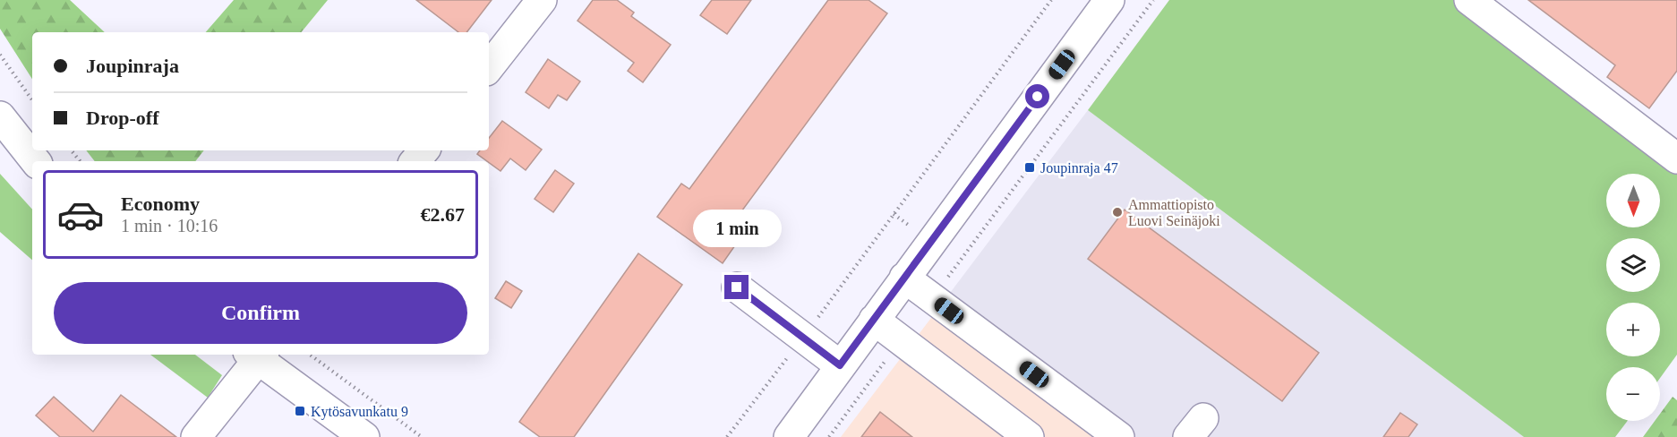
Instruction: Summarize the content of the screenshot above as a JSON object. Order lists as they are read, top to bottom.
{
  "places": {
    "transit": ["Joupinraja 47", "Kytösavunkatu 9"],
    "other": ["Ammattiopisto Luovi Seinäjoki"]
  },
  "north": "bottom",
  "page": {
    "banner": ["Joupinraja", "Drop-off"],
    "list": [
      {
        "name": "Economy",
        "note": "1 min · 10:16",
        "value": "€2.67"
      }
    ],
    "map_buttons": ["+", "−"],
    "bubble": "1 min",
    "buttons": "Confirm"
  }
}
